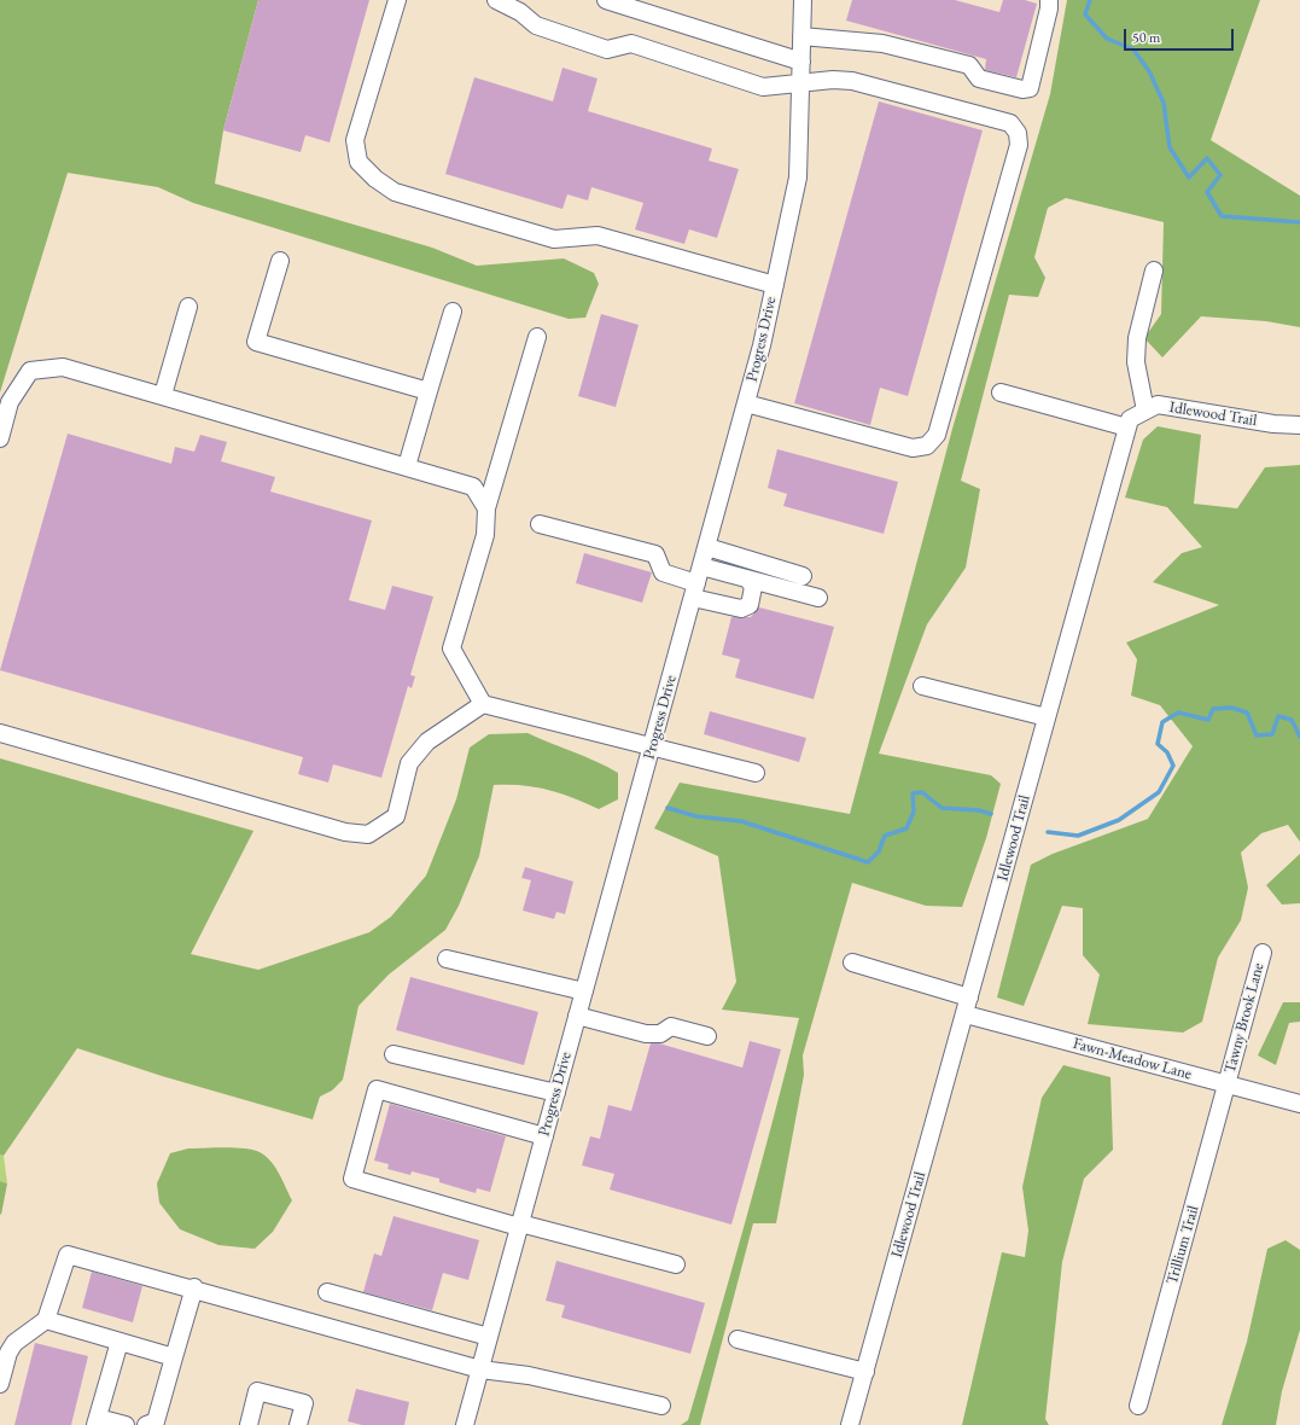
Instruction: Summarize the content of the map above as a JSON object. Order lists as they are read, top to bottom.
{
  "streets": {
    "street": [
      "Progress Drive",
      "Idlewood Trail",
      "Tawny Brook Lane",
      "Fawn-Meadow Lane",
      "Trillium Trail"
    ]
  },
  "crossings": [
    ["Idlewood Trail", "Fawn-Meadow Lane"],
    ["Tawny Brook Lane", "Fawn-Meadow Lane"],
    ["Tawny Brook Lane", "Trillium Trail"],
    ["Fawn-Meadow Lane", "Trillium Trail"]
  ],
  "scale_bar": "50 m"
}
